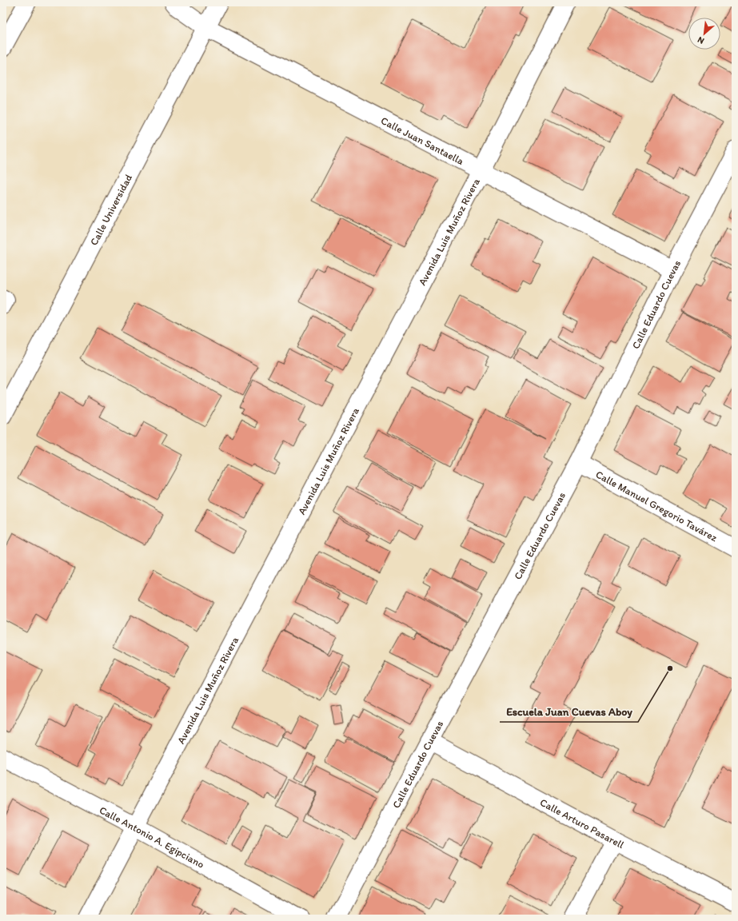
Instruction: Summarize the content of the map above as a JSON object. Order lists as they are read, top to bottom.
{
  "streets": {
    "street": [
      "Calle Juan Santaella",
      "Calle Universidad",
      "Avenida Luis Muñoz Rivera",
      "Calle Eduardo Cuevas",
      "Calle Manuel Gregorio Tavárez",
      "Calle Arturo Pasarell",
      "Calle Antonio A. Egipciano"
    ]
  },
  "crossings": [
    ["Calle Juan Santaella", "Calle Universidad"],
    ["Calle Juan Santaella", "Avenida Luis Muñoz Rivera"],
    ["Calle Juan Santaella", "Calle Eduardo Cuevas"],
    ["Avenida Luis Muñoz Rivera", "Calle Antonio A. Egipciano"],
    ["Calle Eduardo Cuevas", "Calle Manuel Gregorio Tavárez"],
    ["Calle Eduardo Cuevas", "Calle Arturo Pasarell"]
  ],
  "places": ["Escuela Juan Cuevas Aboy"],
  "north": "bottom left"
}
